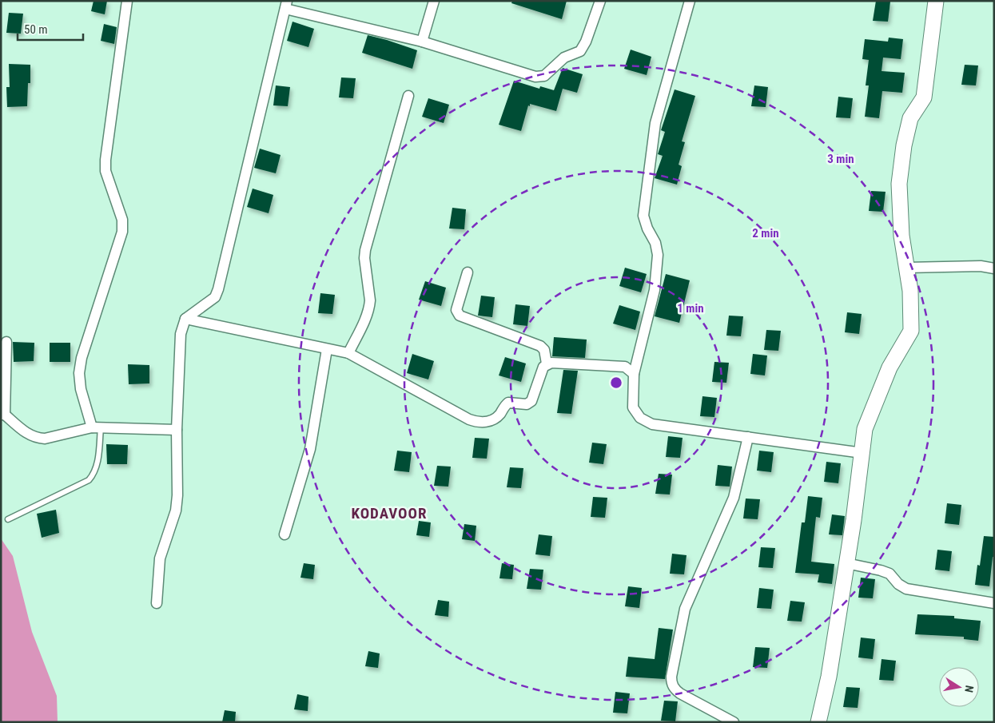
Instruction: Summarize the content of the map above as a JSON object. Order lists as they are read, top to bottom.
{
  "districts": ["KODAVOOR"],
  "scale_bar": "50 m",
  "north": "right",
  "rings": ["3 min", "2 min", "1 min"]
}
